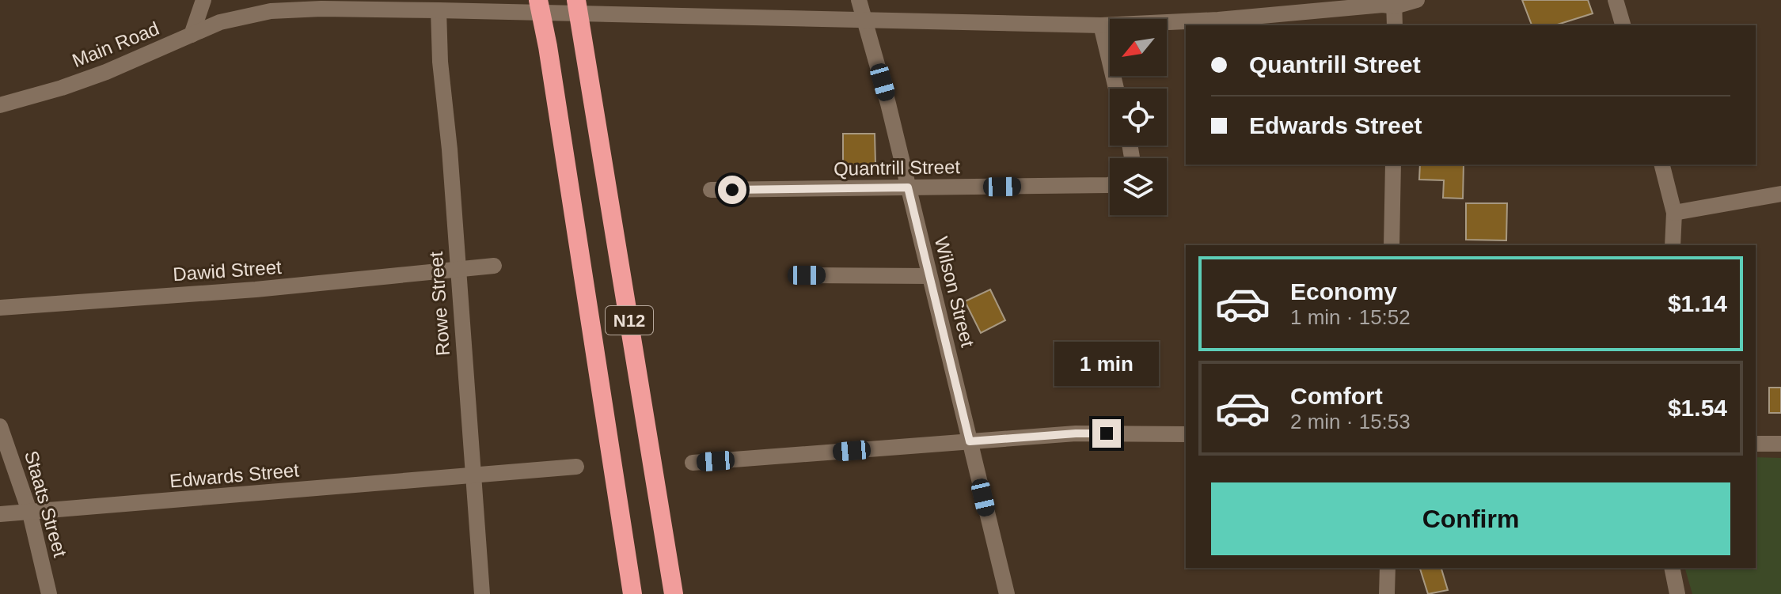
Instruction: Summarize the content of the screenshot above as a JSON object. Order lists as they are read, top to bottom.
{
  "streets": {
    "highway": ["N12"],
    "street": [
      "Main Road",
      "Quantrill Street",
      "Dawid Street",
      "Wilson Street",
      "Rowe Street",
      "Edwards Street",
      "Staats Street"
    ]
  },
  "crossings": [
    ["Main Road", "Wilson Street"],
    ["Main Road", "Rowe Street"],
    ["Quantrill Street", "Wilson Street"],
    ["Dawid Street", "Rowe Street"],
    ["Rowe Street", "Edwards Street"],
    ["Edwards Street", "Staats Street"]
  ],
  "north": "bottom left",
  "page": {
    "banner": ["Quantrill Street", "Edwards Street"],
    "list": [
      {
        "name": "Economy",
        "note": "1 min · 15:52",
        "value": "$1.14"
      },
      {
        "name": "Comfort",
        "note": "2 min · 15:53",
        "value": "$1.54"
      }
    ],
    "bubble": "1 min",
    "buttons": "Confirm"
  }
}
